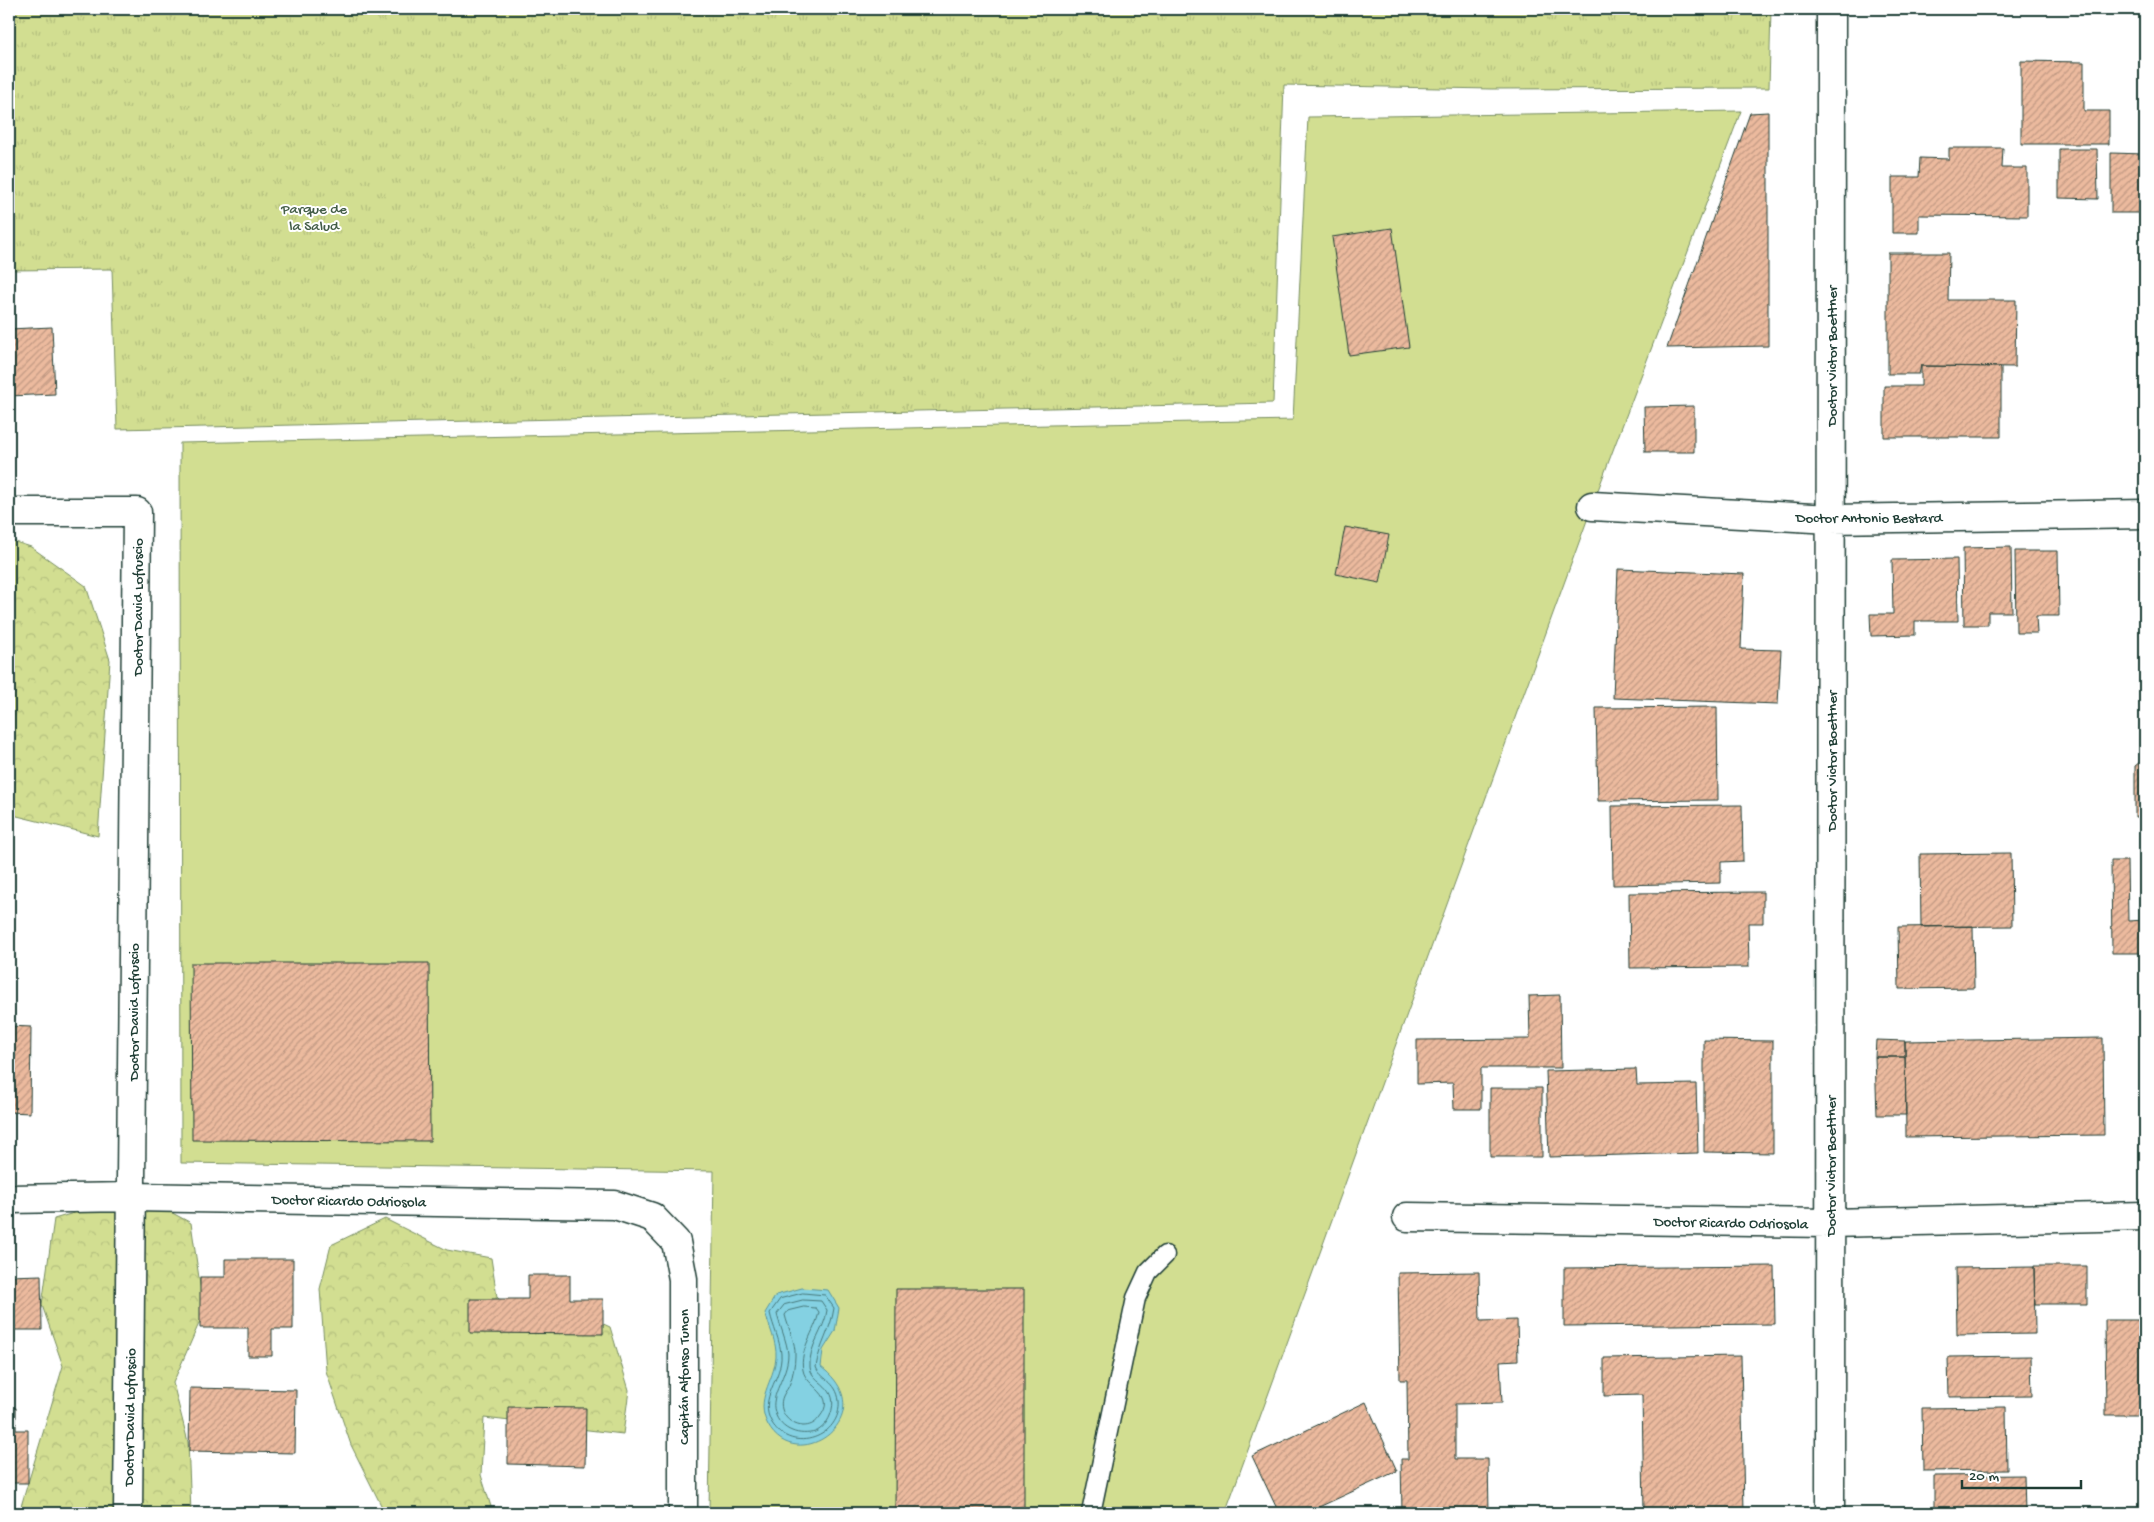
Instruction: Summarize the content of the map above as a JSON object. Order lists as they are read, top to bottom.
{
  "streets": {
    "street": [
      "Doctor Victor Boettner",
      "Doctor Antonio Bestard",
      "Doctor David Lofruscio",
      "Doctor Ricardo Odriosola",
      "Capitán Alfonso Tunon"
    ]
  },
  "crossings": [
    ["Doctor Victor Boettner", "Doctor Antonio Bestard"],
    ["Doctor Victor Boettner", "Doctor Ricardo Odriosola"],
    ["Doctor David Lofruscio", "Doctor Ricardo Odriosola"],
    ["Doctor Ricardo Odriosola", "Capitán Alfonso Tunon"]
  ],
  "parks": ["Parque de la Salud"],
  "scale_bar": "20 m"
}
